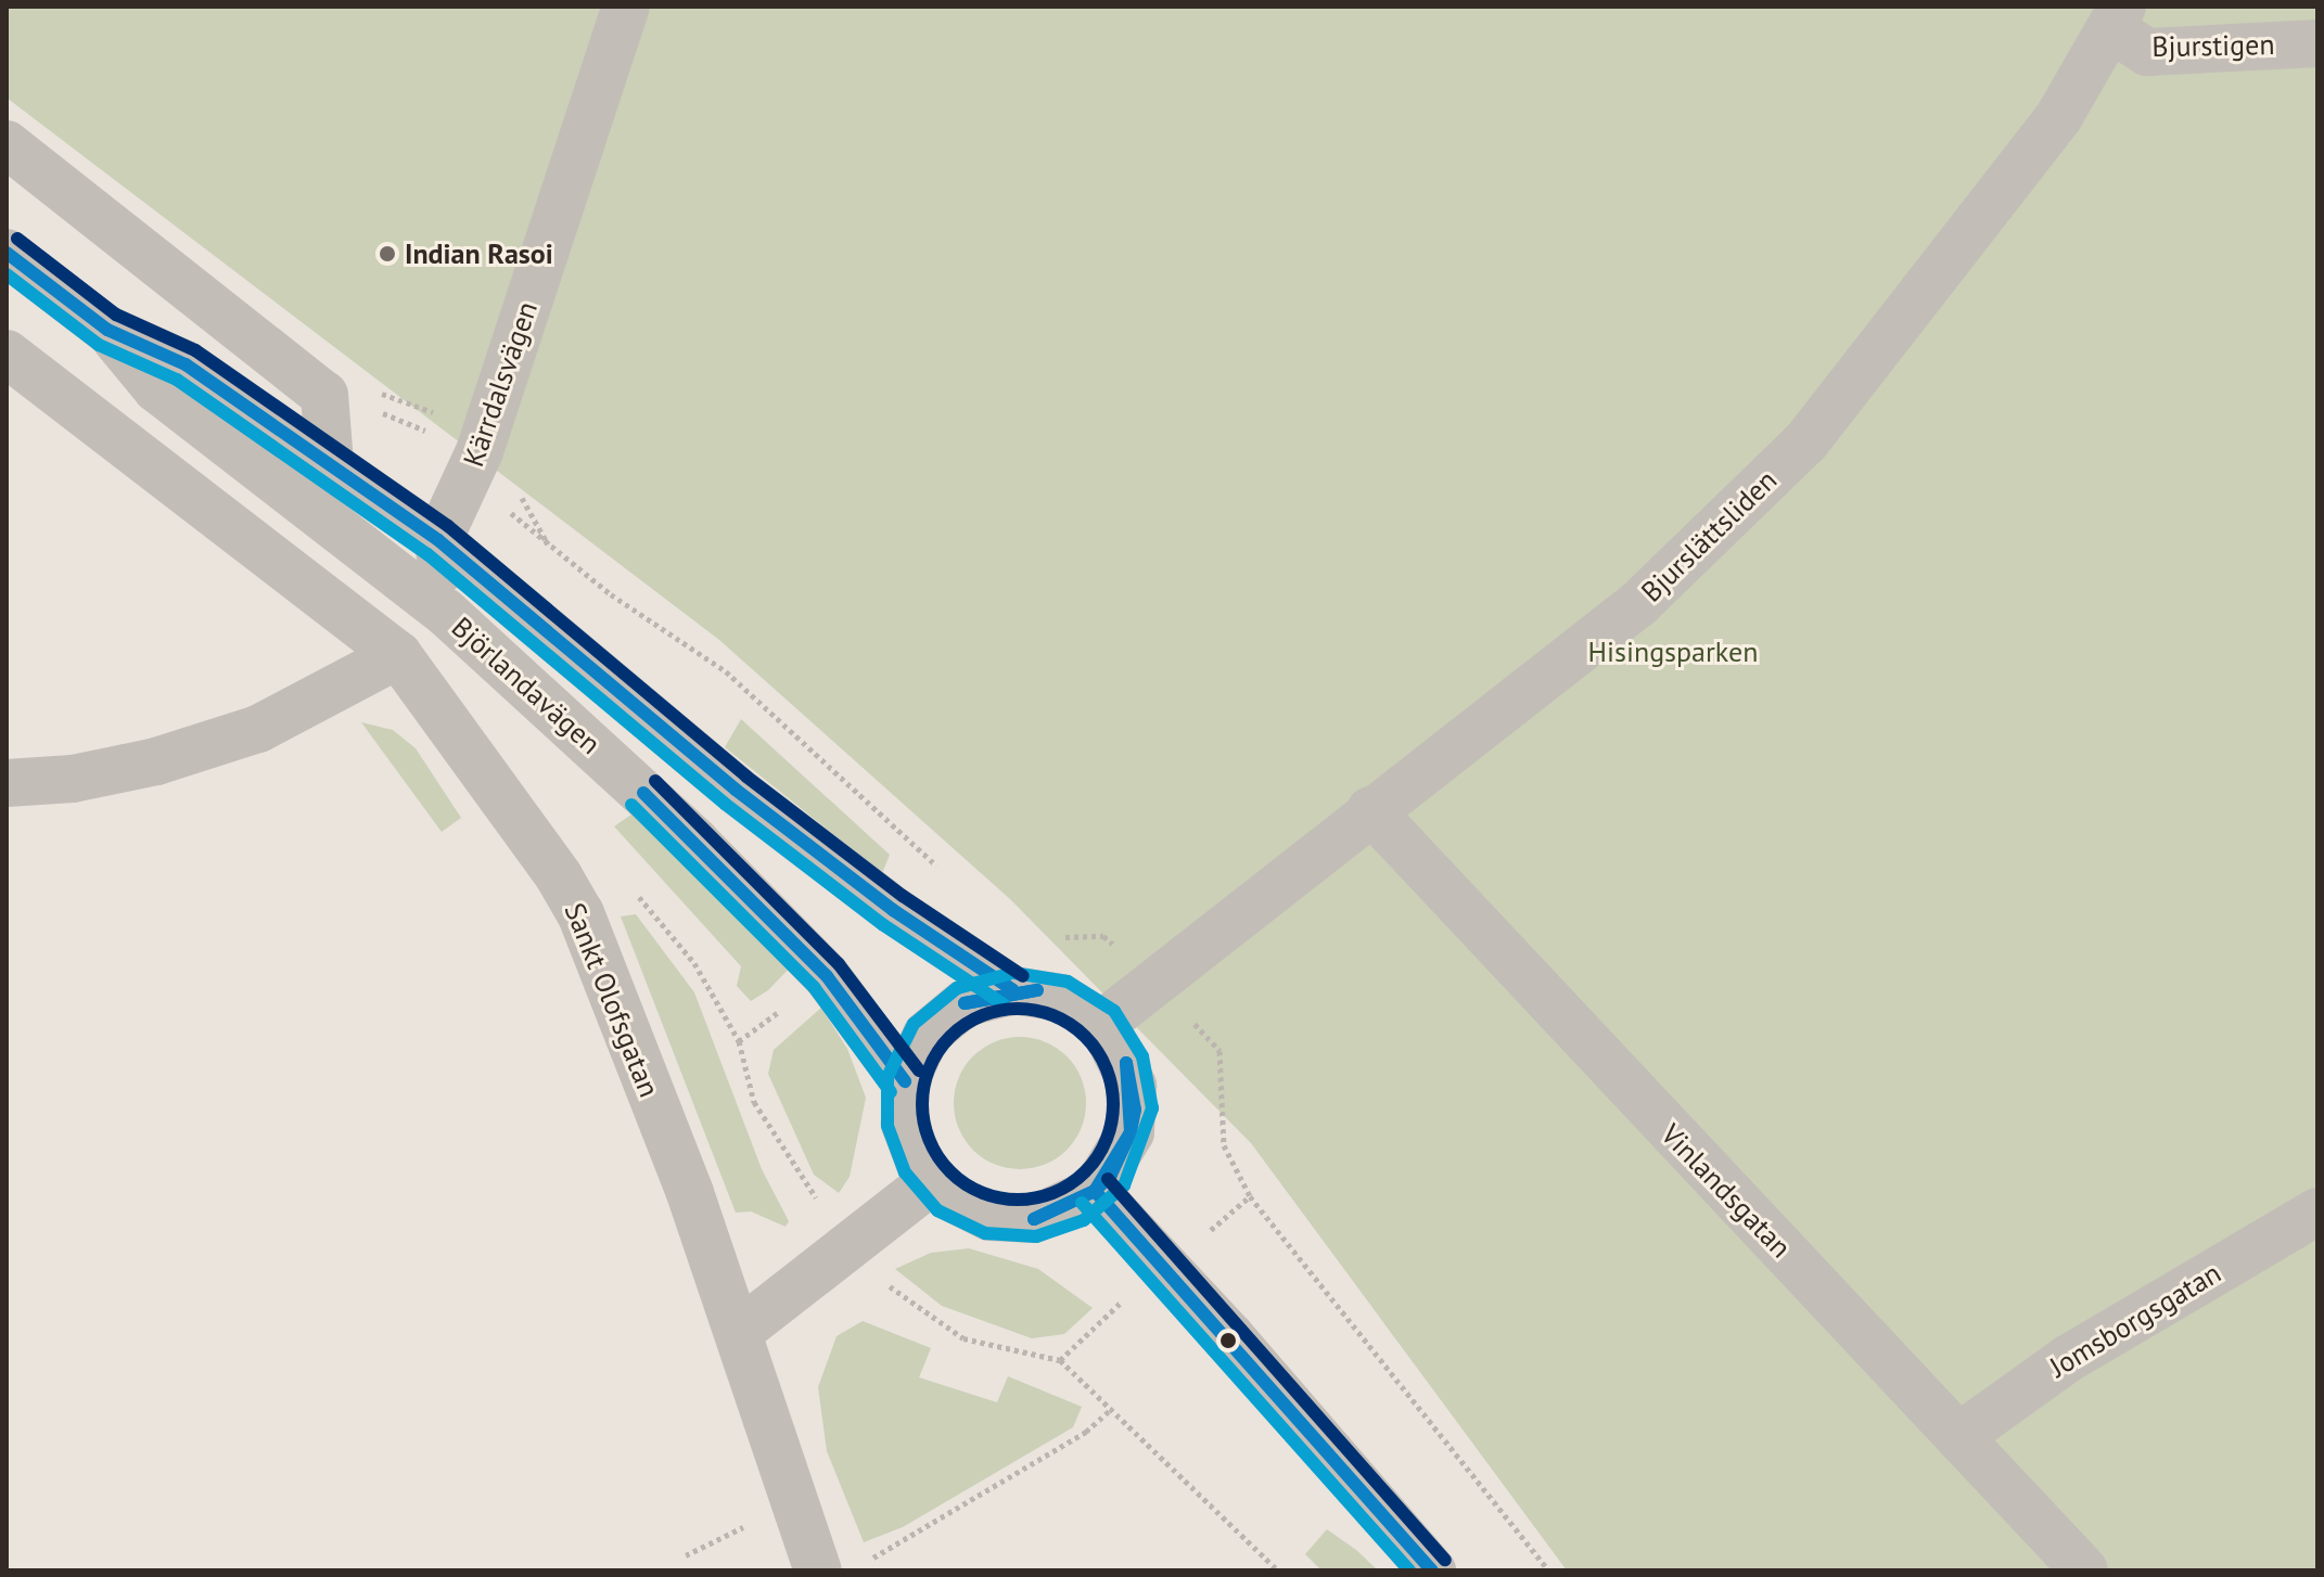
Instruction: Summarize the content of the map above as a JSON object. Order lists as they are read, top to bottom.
{
  "streets": {
    "street": [
      "Bjurstigen",
      "Kärrdalsvägen",
      "Bjurslättsliden",
      "Björlandavägen",
      "Sankt Olofsgatan",
      "Vinlandsgatan",
      "Jomsborgsgatan"
    ]
  },
  "crossings": [
    ["Bjurstigen", "Bjurslättsliden"],
    ["Kärrdalsvägen", "Björlandavägen"],
    ["Bjurslättsliden", "Björlandavägen"],
    ["Bjurslättsliden", "Vinlandsgatan"],
    ["Vinlandsgatan", "Jomsborgsgatan"]
  ],
  "parks": ["Hisingsparken"],
  "places": ["Indian Rasoi"]
}
